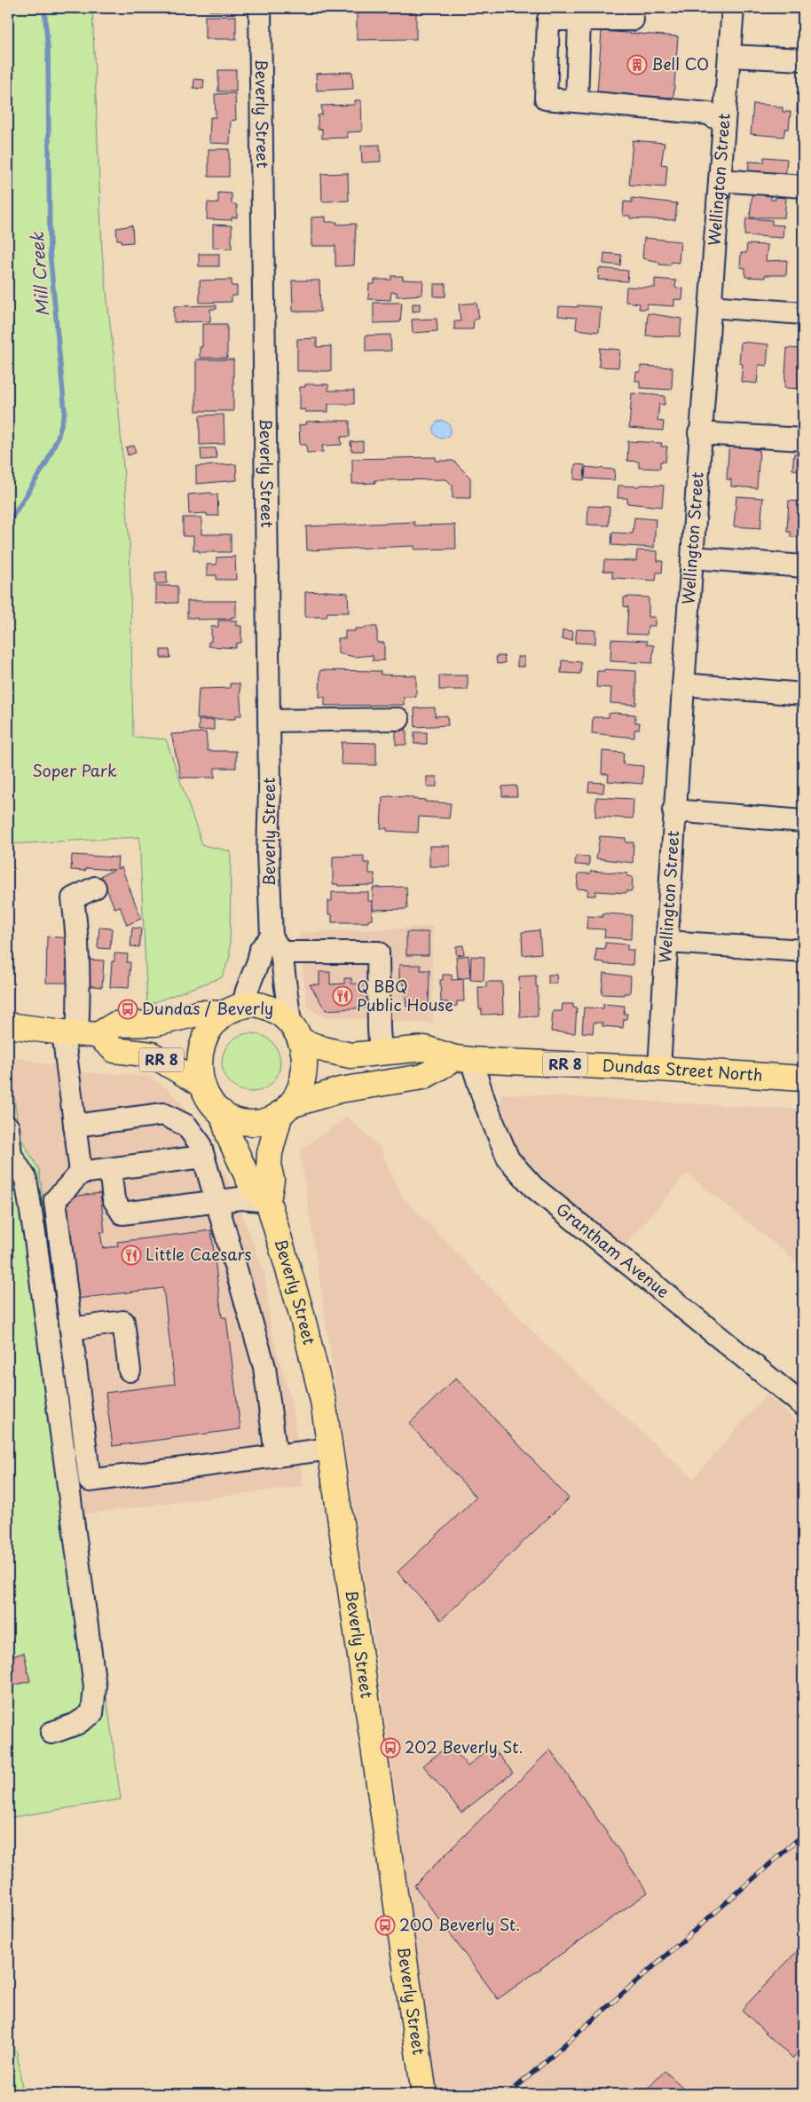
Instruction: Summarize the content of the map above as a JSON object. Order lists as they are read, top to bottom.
{
  "streets": {
    "main road": ["Beverly Street", "RR 8", "Dundas Street North"],
    "street": ["Wellington Street", "Grantham Avenue"]
  },
  "crossings": [
    ["Beverly Street", "RR 8"],
    ["Beverly Street", "Dundas Street North"],
    ["Wellington Street", "Dundas Street North"],
    ["RR 8", "Dundas Street North"],
    ["Dundas Street North", "Grantham Avenue"]
  ],
  "water": ["Mill Creek"],
  "parks": ["Soper Park"],
  "places": {
    "building": ["Bell CO"],
    "restaurant": ["Q BBQ Public House", "Little Caesars"],
    "bus stop": ["Dundas / Beverly", "202 Beverly St.", "200 Beverly St."]
  }
}
